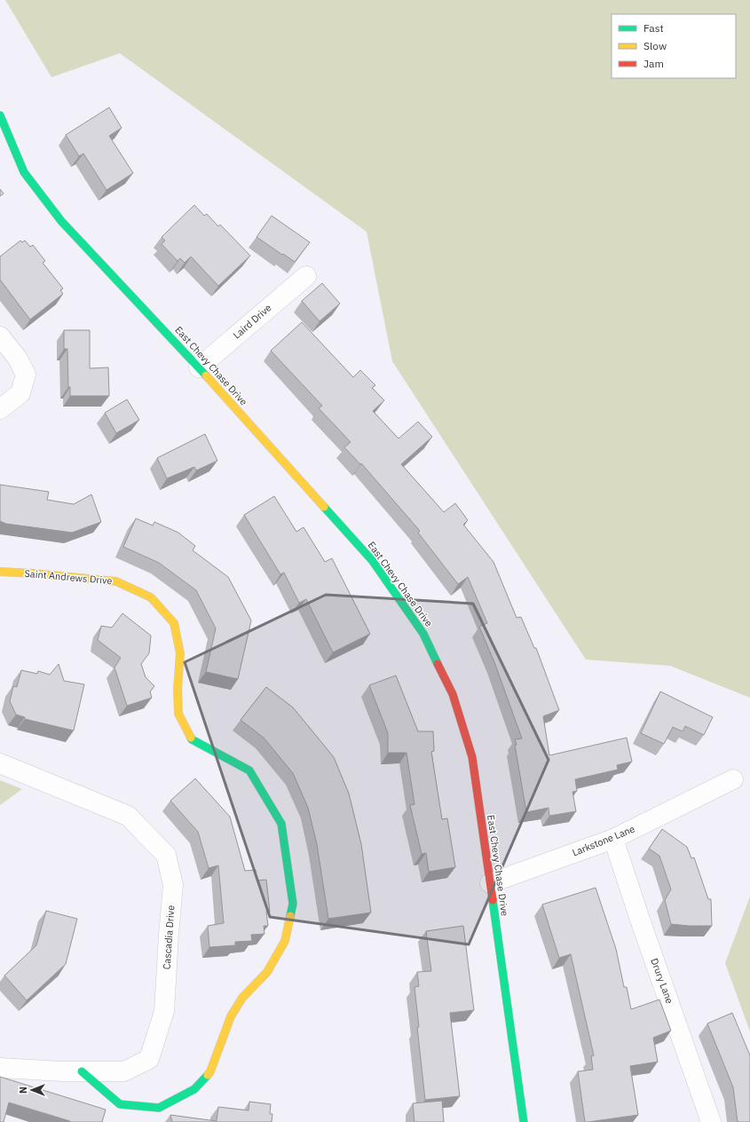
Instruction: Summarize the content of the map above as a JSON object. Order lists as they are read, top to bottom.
{
  "streets": {
    "main road": ["East Chevy Chase Drive", "Saint Andrews Drive"],
    "street": [
      "Laird Drive",
      "Larkstone Lane",
      "Cascadia Drive",
      "Drury Lane"
    ]
  },
  "crossings": [
    ["Laird Drive", "East Chevy Chase Drive"],
    ["East Chevy Chase Drive", "Larkstone Lane"],
    ["Saint Andrews Drive", "Cascadia Drive"],
    ["Larkstone Lane", "Drury Lane"]
  ],
  "legend": ["Fast", "Slow", "Jam"],
  "north": "left"
}
